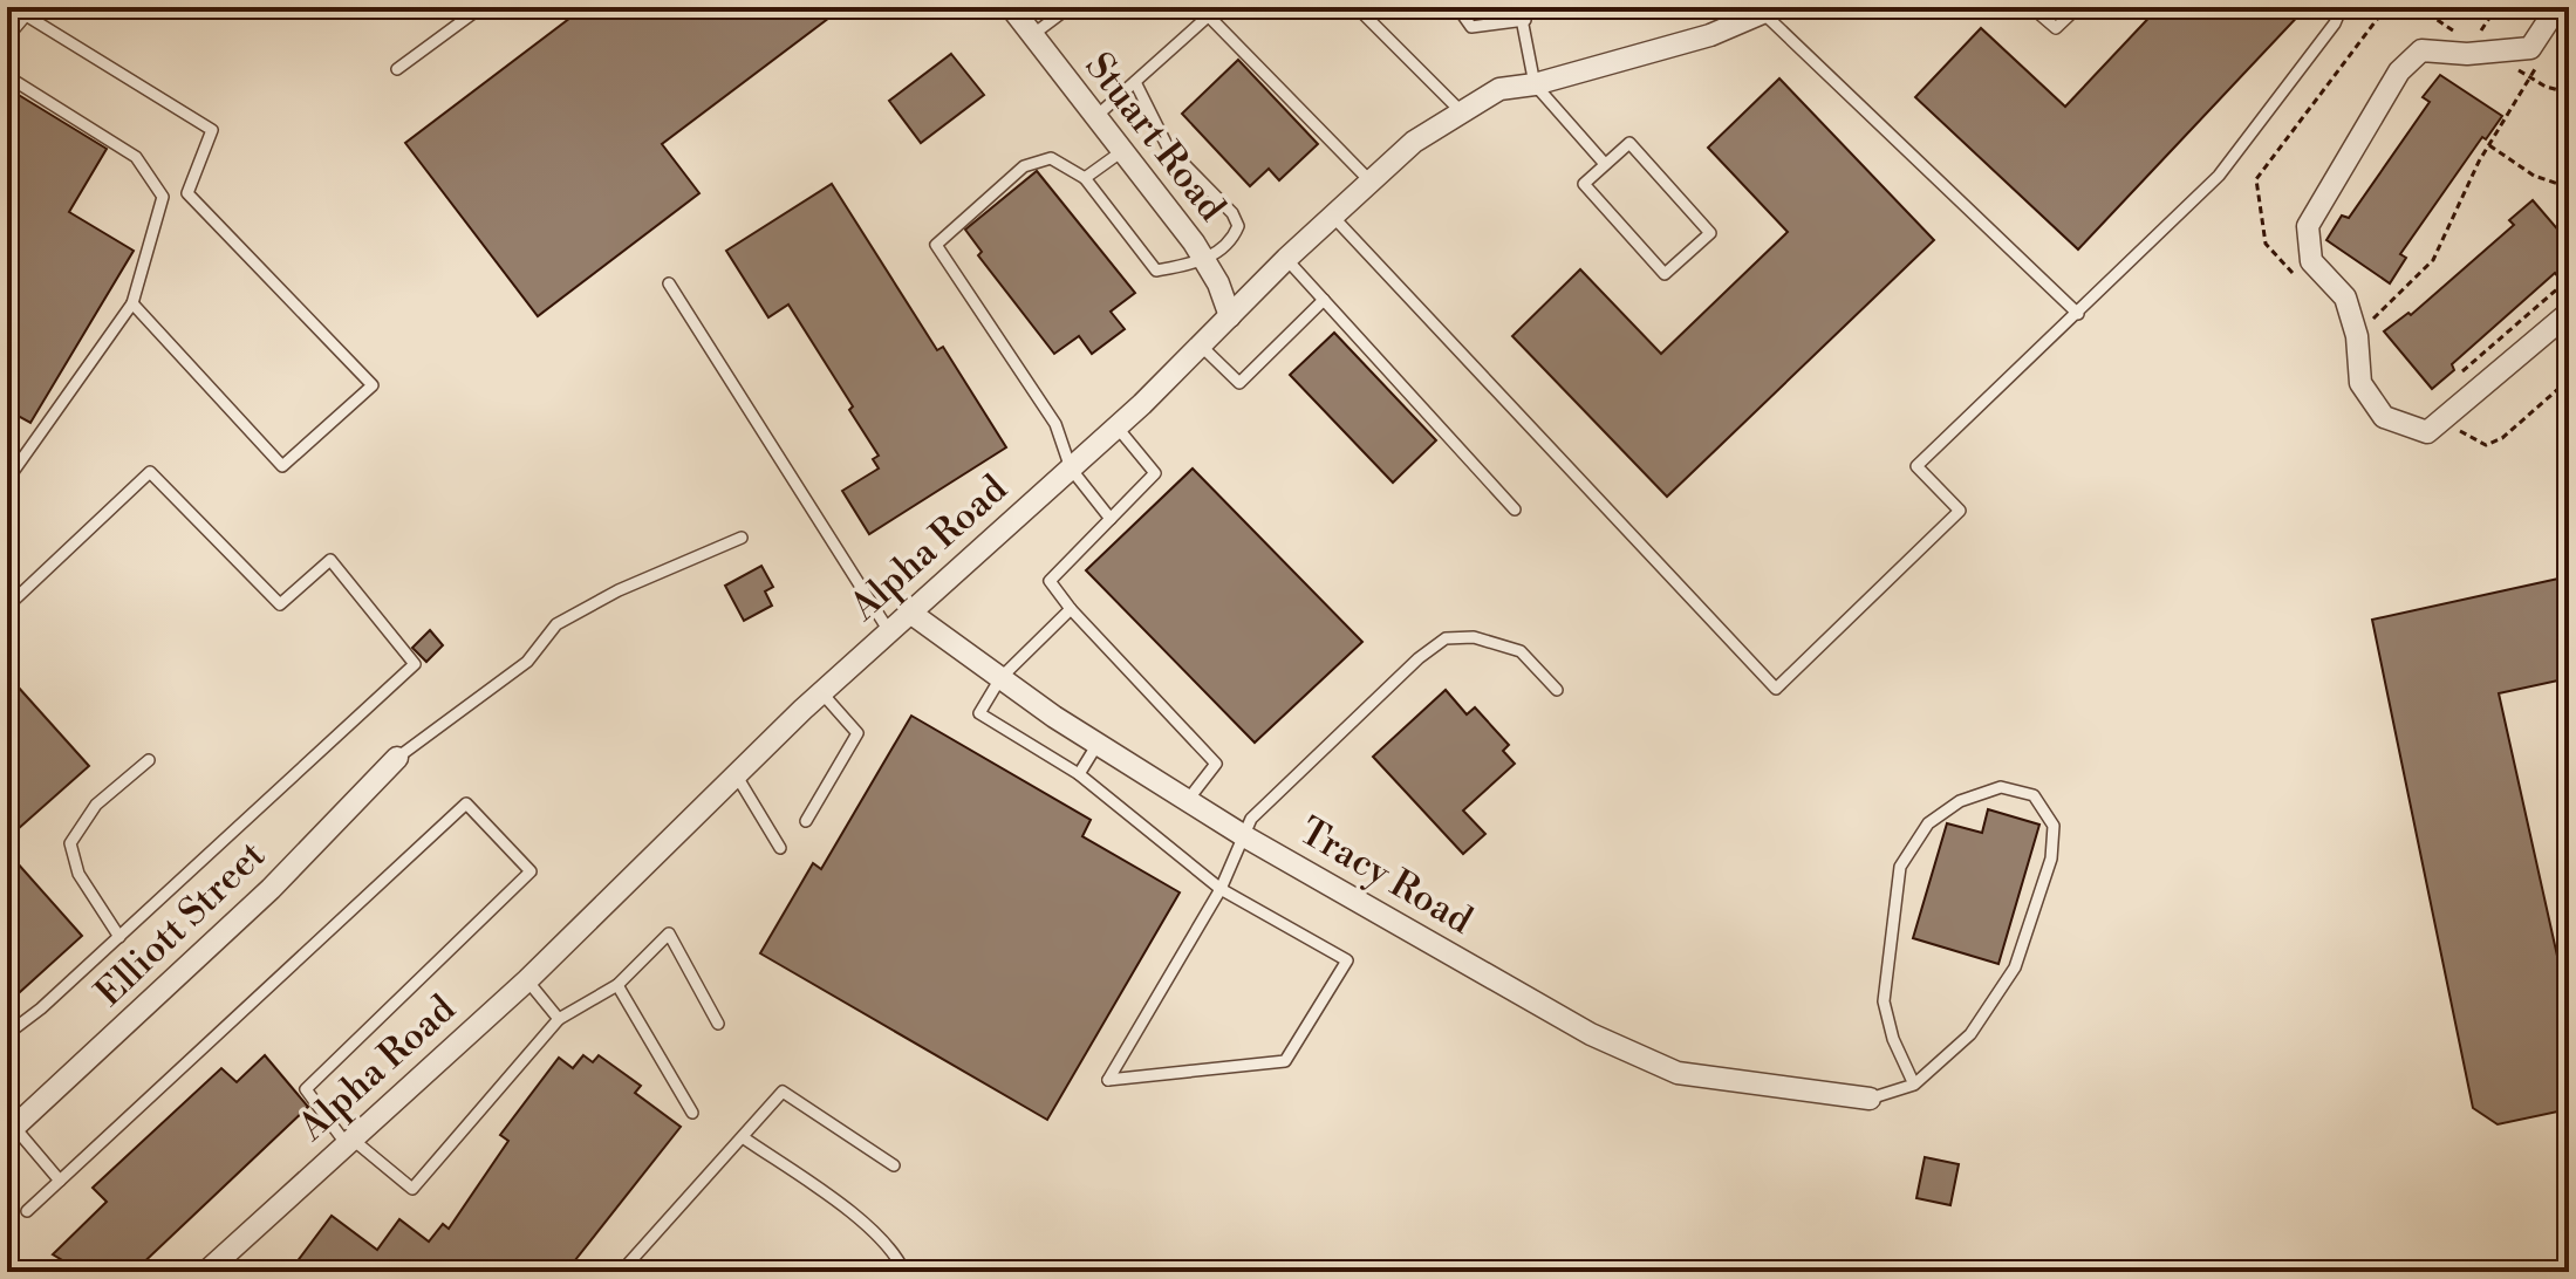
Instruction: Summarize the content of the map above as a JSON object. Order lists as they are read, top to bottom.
{
  "streets": {
    "street": [
      "Stuart Road",
      "Alpha Road",
      "Tracy Road",
      "Elliott Street"
    ]
  },
  "crossings": [
    ["Stuart Road", "Alpha Road"],
    ["Alpha Road", "Tracy Road"]
  ]
}
